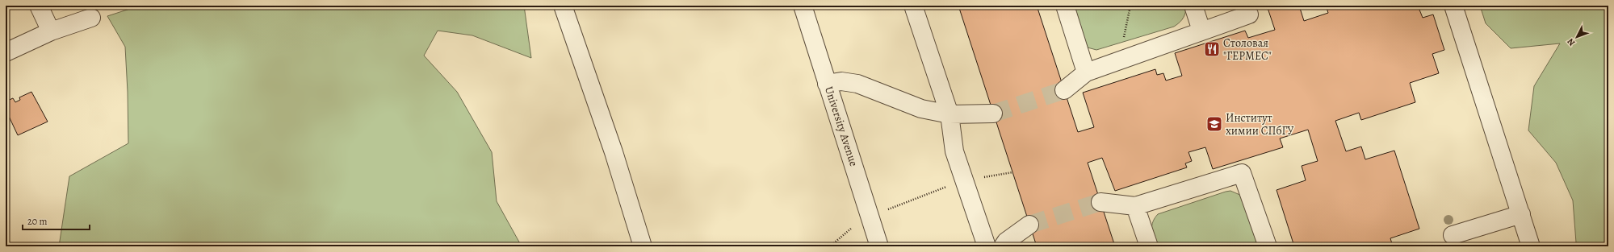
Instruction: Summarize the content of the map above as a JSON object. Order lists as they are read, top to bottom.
{
  "streets": {
    "street": ["University Avenue"]
  },
  "places": {
    "restaurant": ["Столовая \"ГЕРМЕС\""],
    "school or university": ["Институт химии СПбГУ"]
  },
  "scale_bar": "20 m",
  "north": "bottom left"
}
